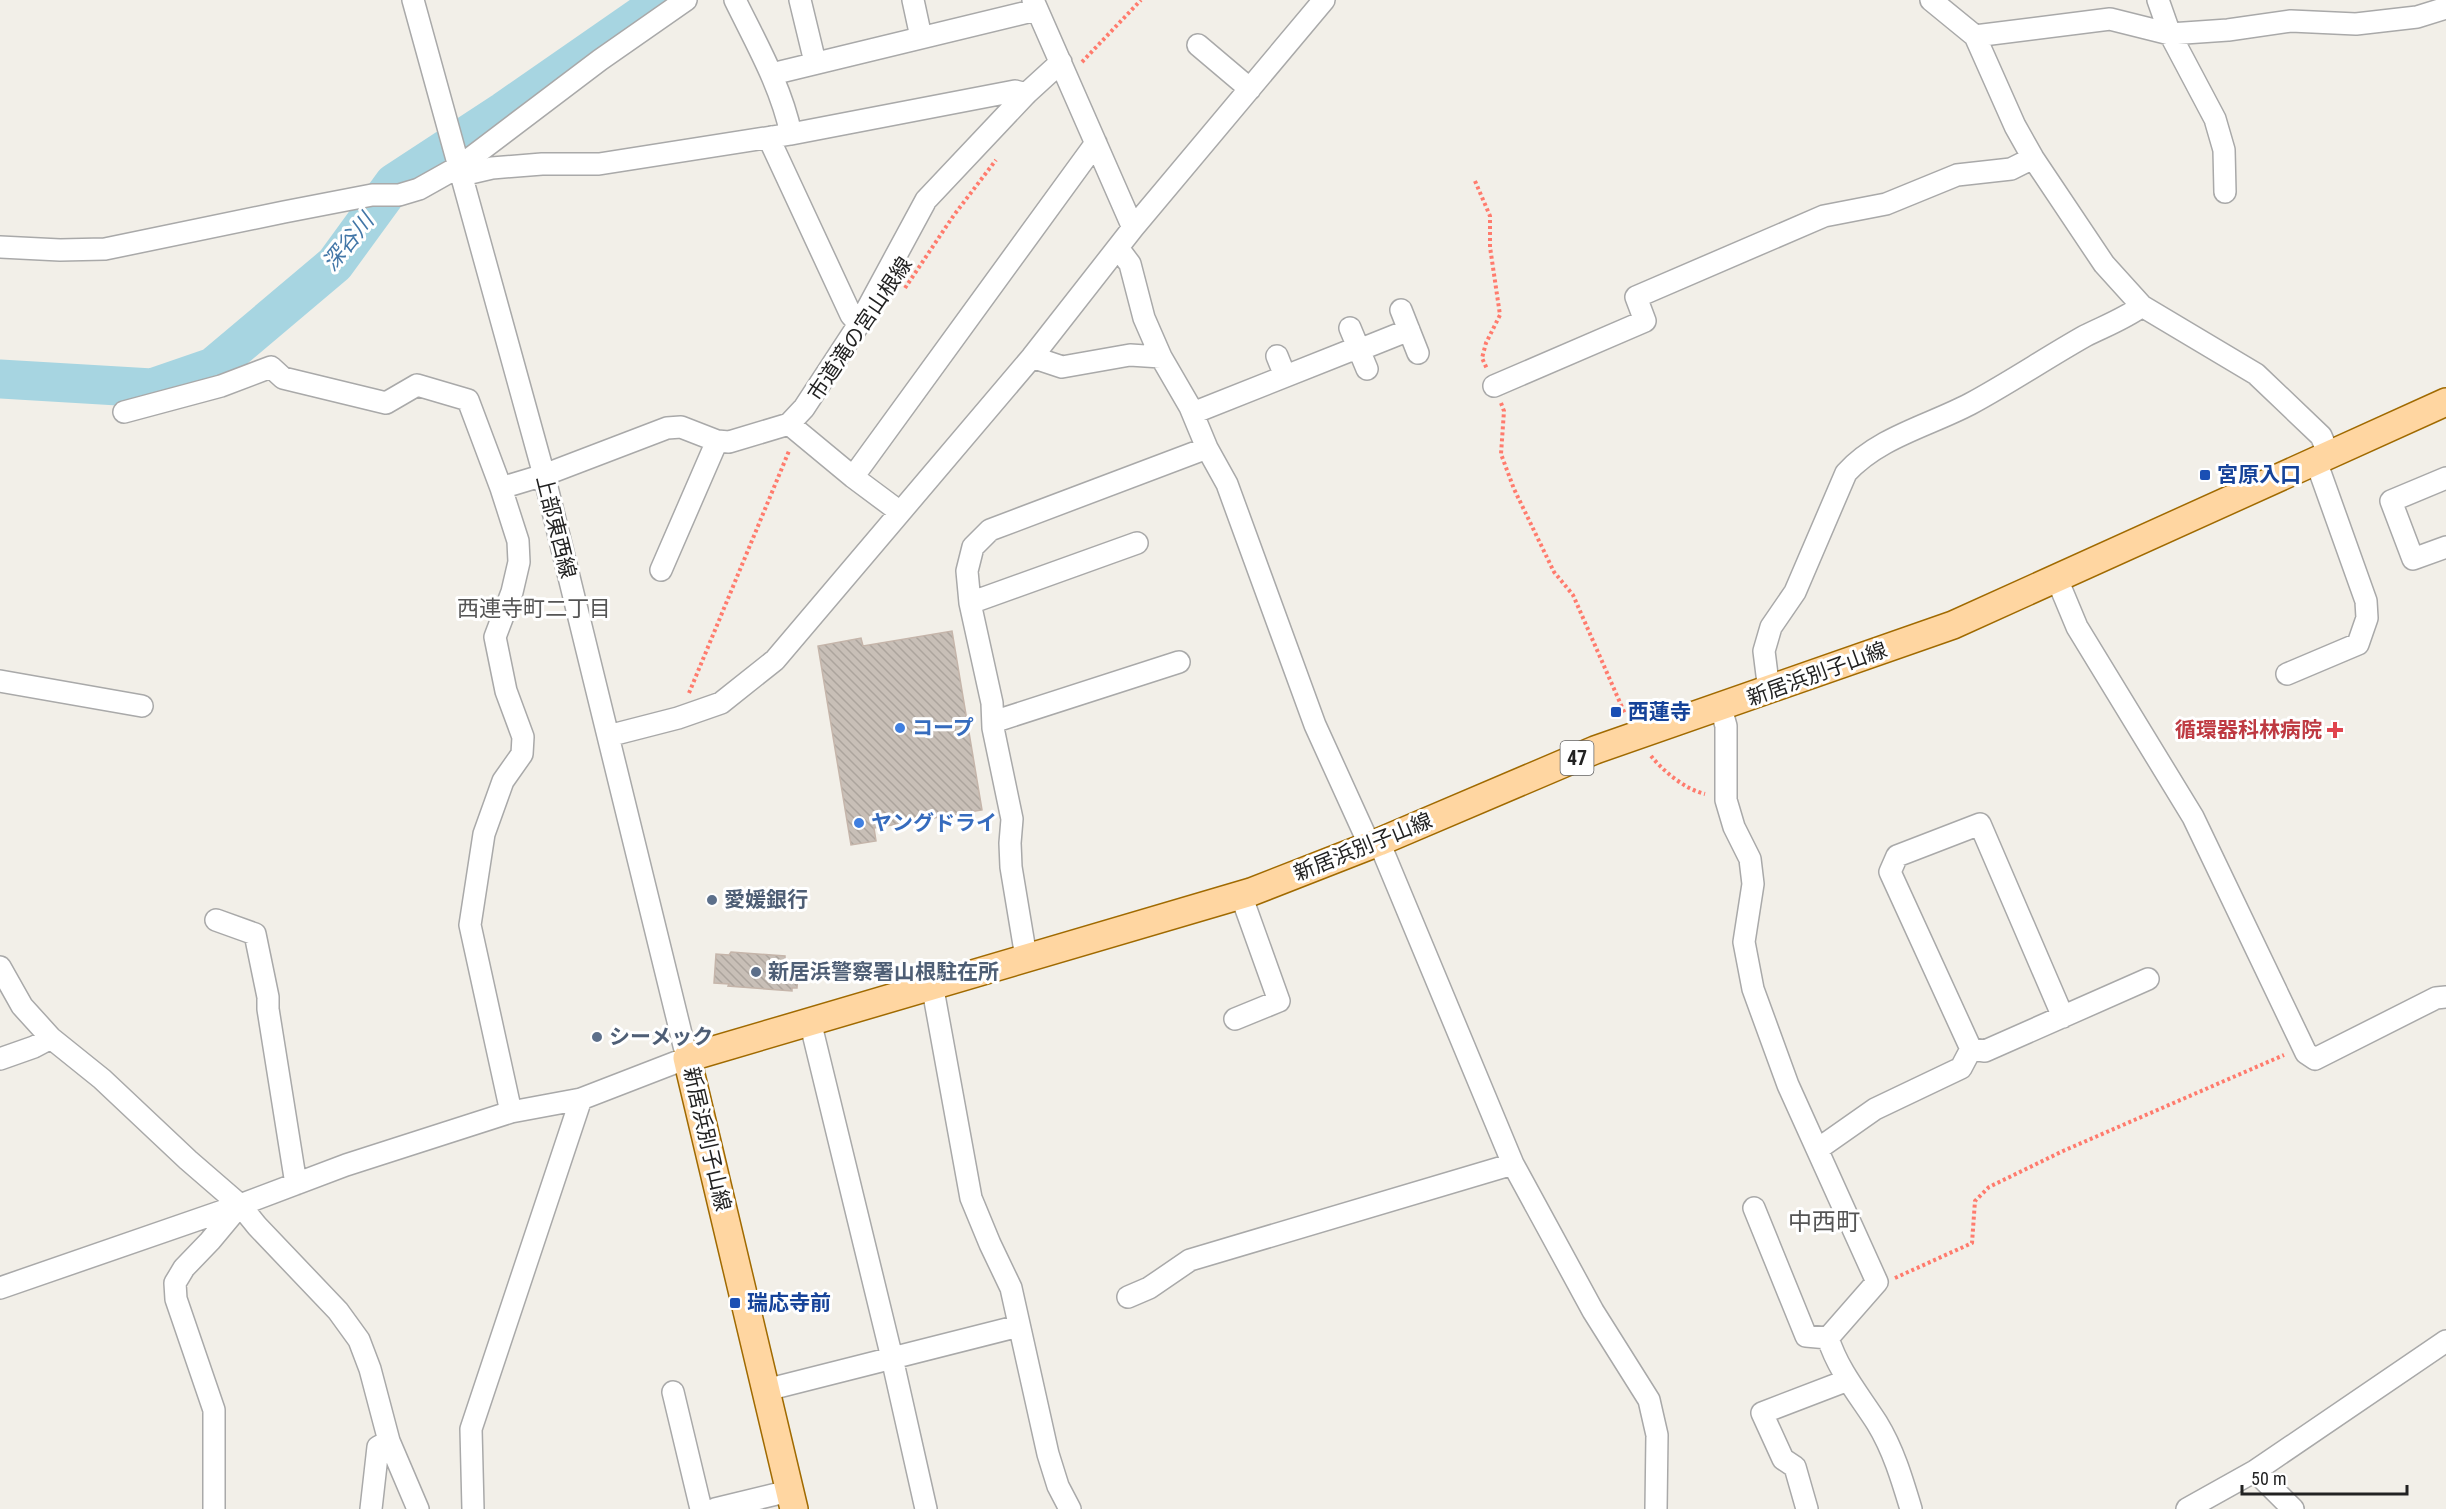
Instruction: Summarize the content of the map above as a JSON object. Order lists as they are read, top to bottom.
{
  "streets": {
    "main road": ["新居浜別子山線", "47"],
    "street": ["上部東西線"],
    "path": ["市道滝の宮山根線"]
  },
  "crossings": [
    ["上部東西線", "新居浜別子山線"]
  ],
  "districts": ["西連寺町二丁目", "中西町"],
  "water": ["深谷川"],
  "places": {
    "transit": ["宮原入口", "西蓮寺", "瑞応寺前"],
    "other": [
      "コープ",
      "ヤングドライ",
      "愛媛銀行",
      "新居浜警察署山根駐在所",
      "シーメック"
    ],
    "health": ["循環器科林病院"]
  },
  "scale_bar": "50 m"
}
